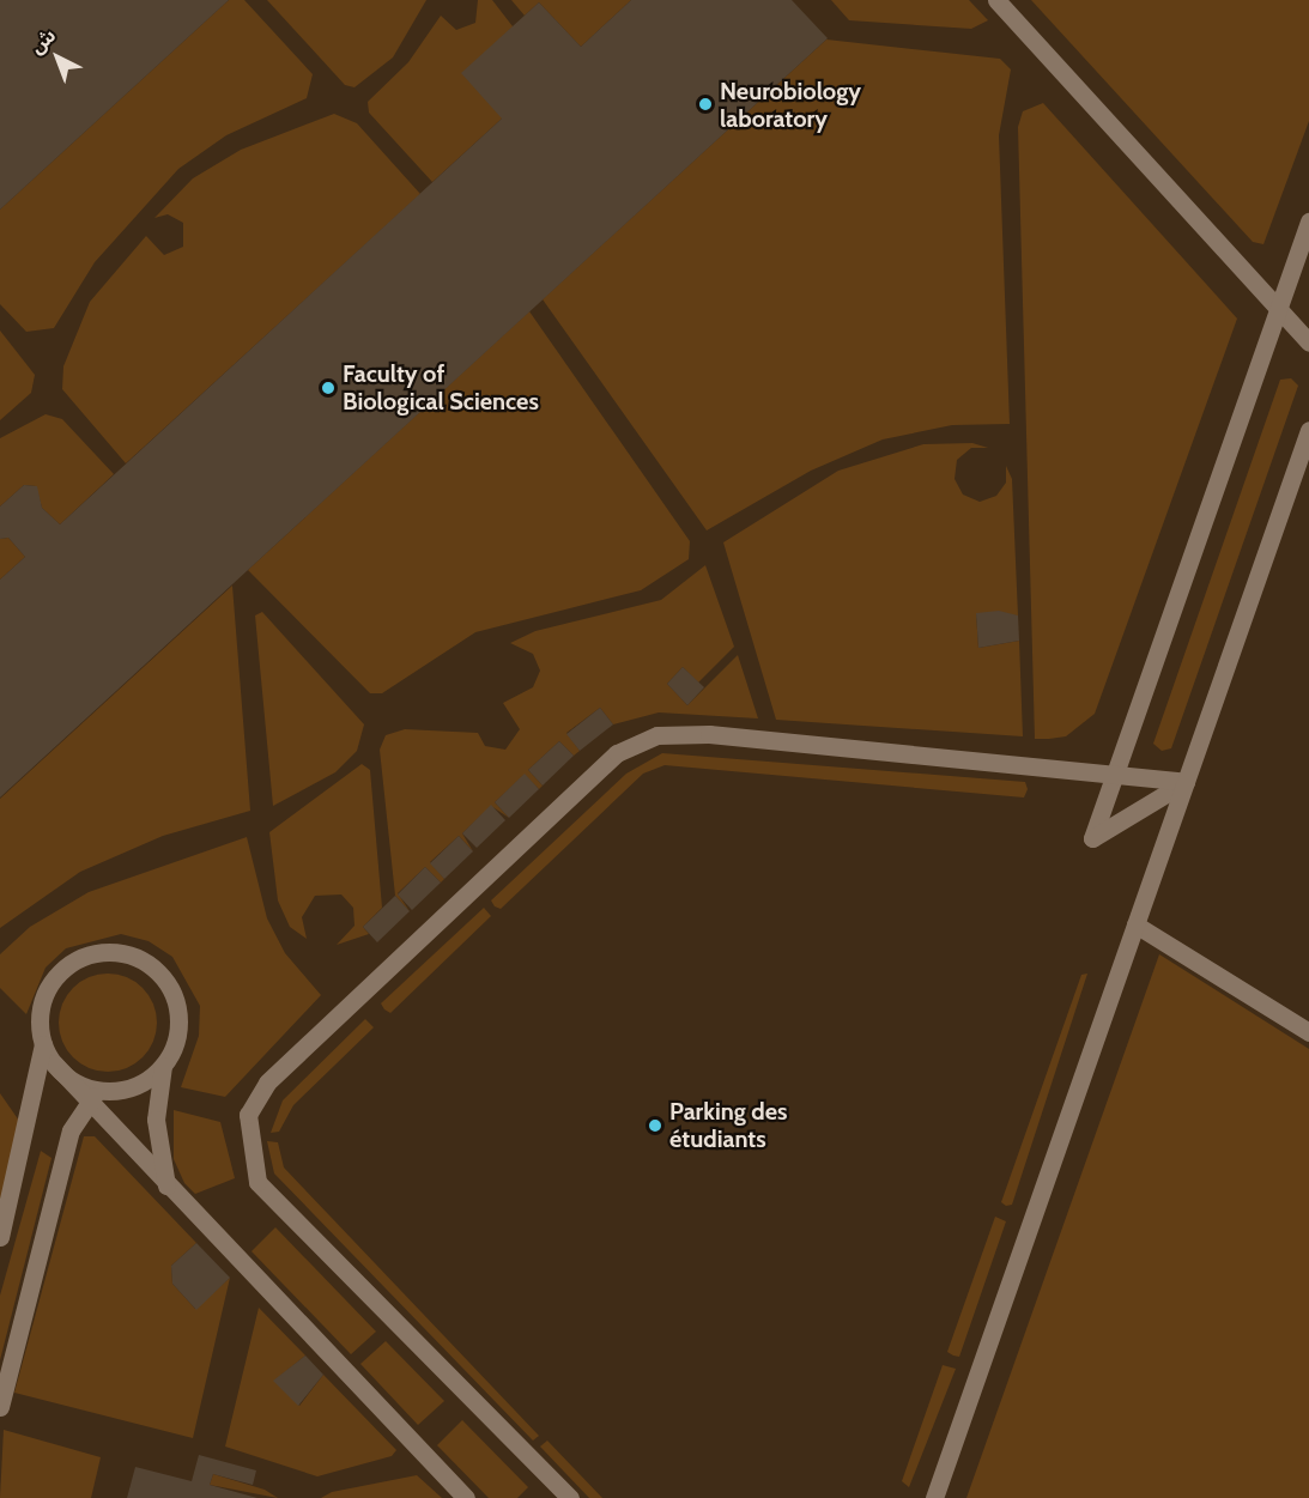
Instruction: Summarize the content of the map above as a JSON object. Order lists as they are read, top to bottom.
{
  "places": ["Neurobiology laboratory", "Faculty of Biological Sciences", "Parking des étudiants"],
  "north": "top left"
}
